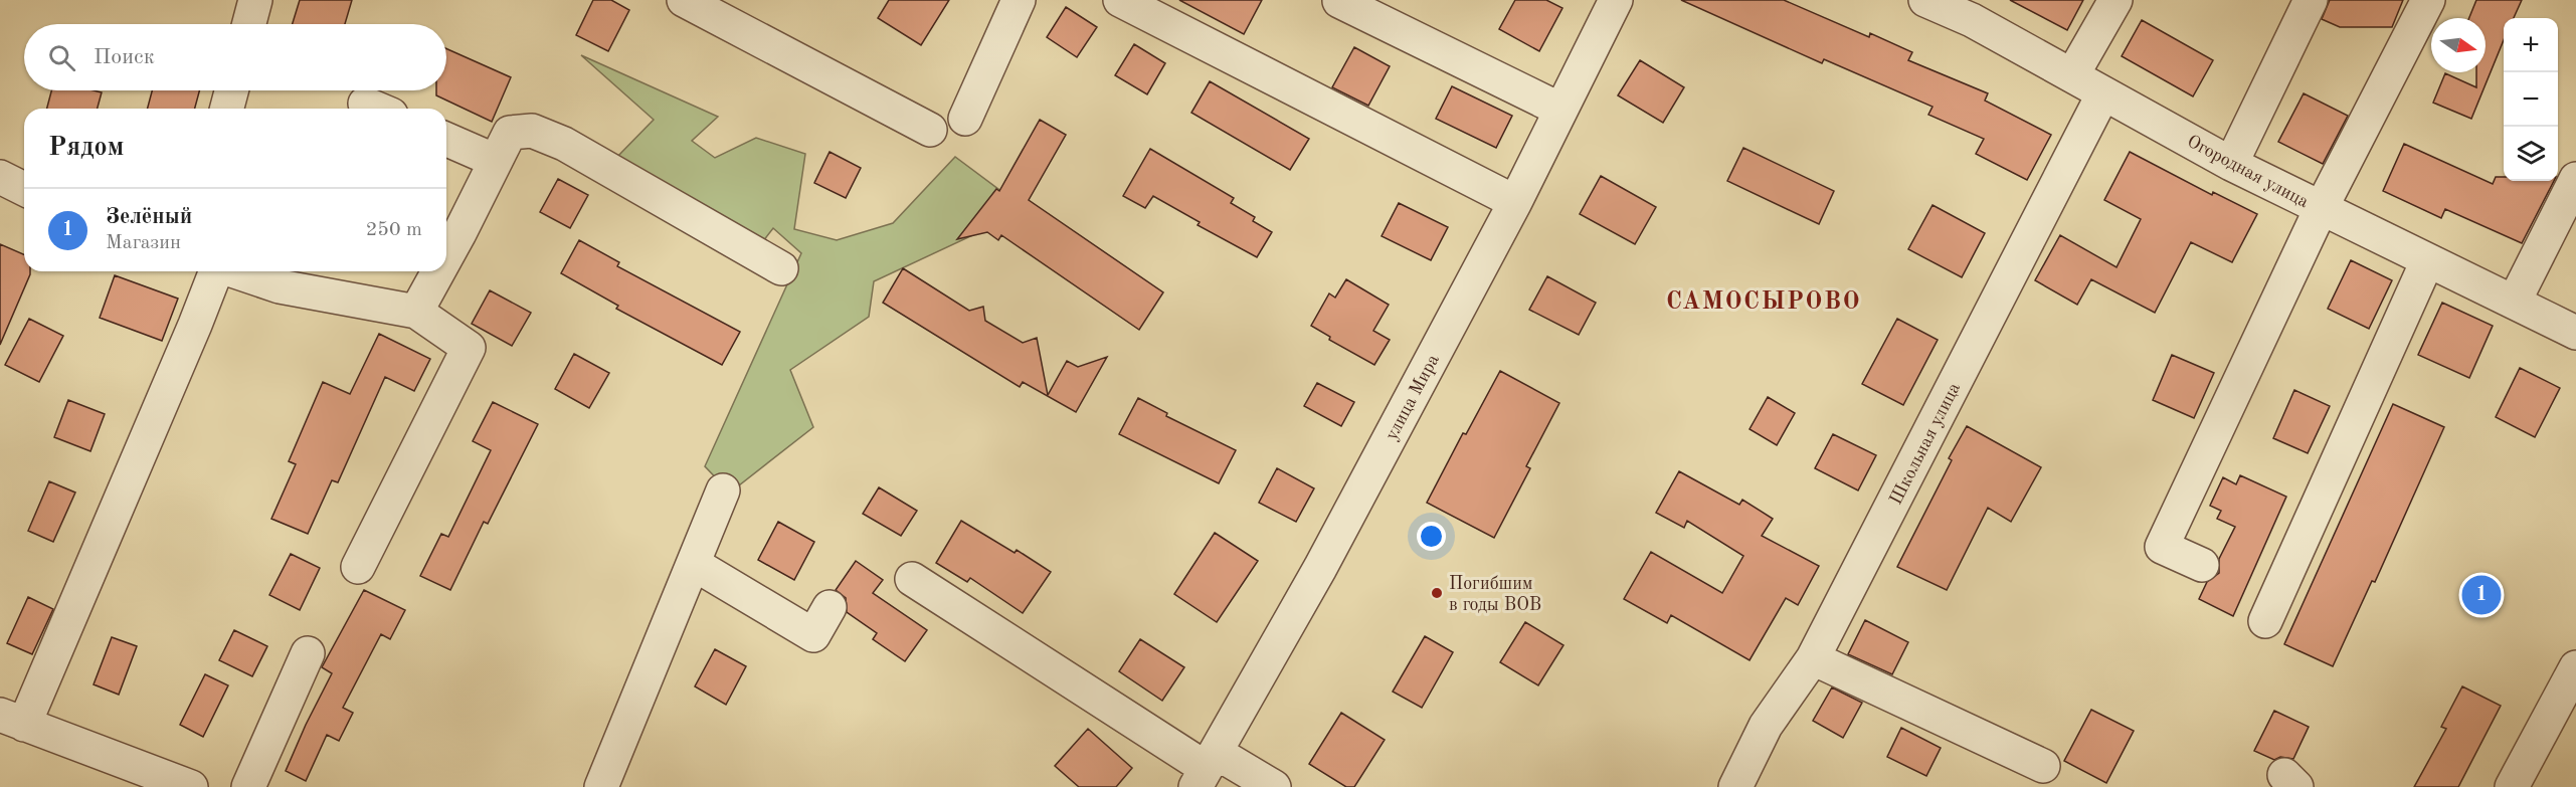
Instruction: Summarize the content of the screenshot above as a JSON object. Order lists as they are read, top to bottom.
{
  "streets": {
    "street": ["Огородная улица", "улица Мира", "Школьная улица"]
  },
  "crossings": [
    ["Огородная улица", "Школьная улица"]
  ],
  "districts": ["САМОСЫРОВО"],
  "places": ["Погибшим в годы ВОВ"],
  "north": "right",
  "page": {
    "map_buttons": ["+", "−"],
    "search": "Поиск",
    "heading": "Рядом",
    "list": [
      {
        "mark": "1",
        "name": "Зелёный",
        "note": "Магазин",
        "value": "250 m"
      }
    ],
    "pins": "1"
  }
}
